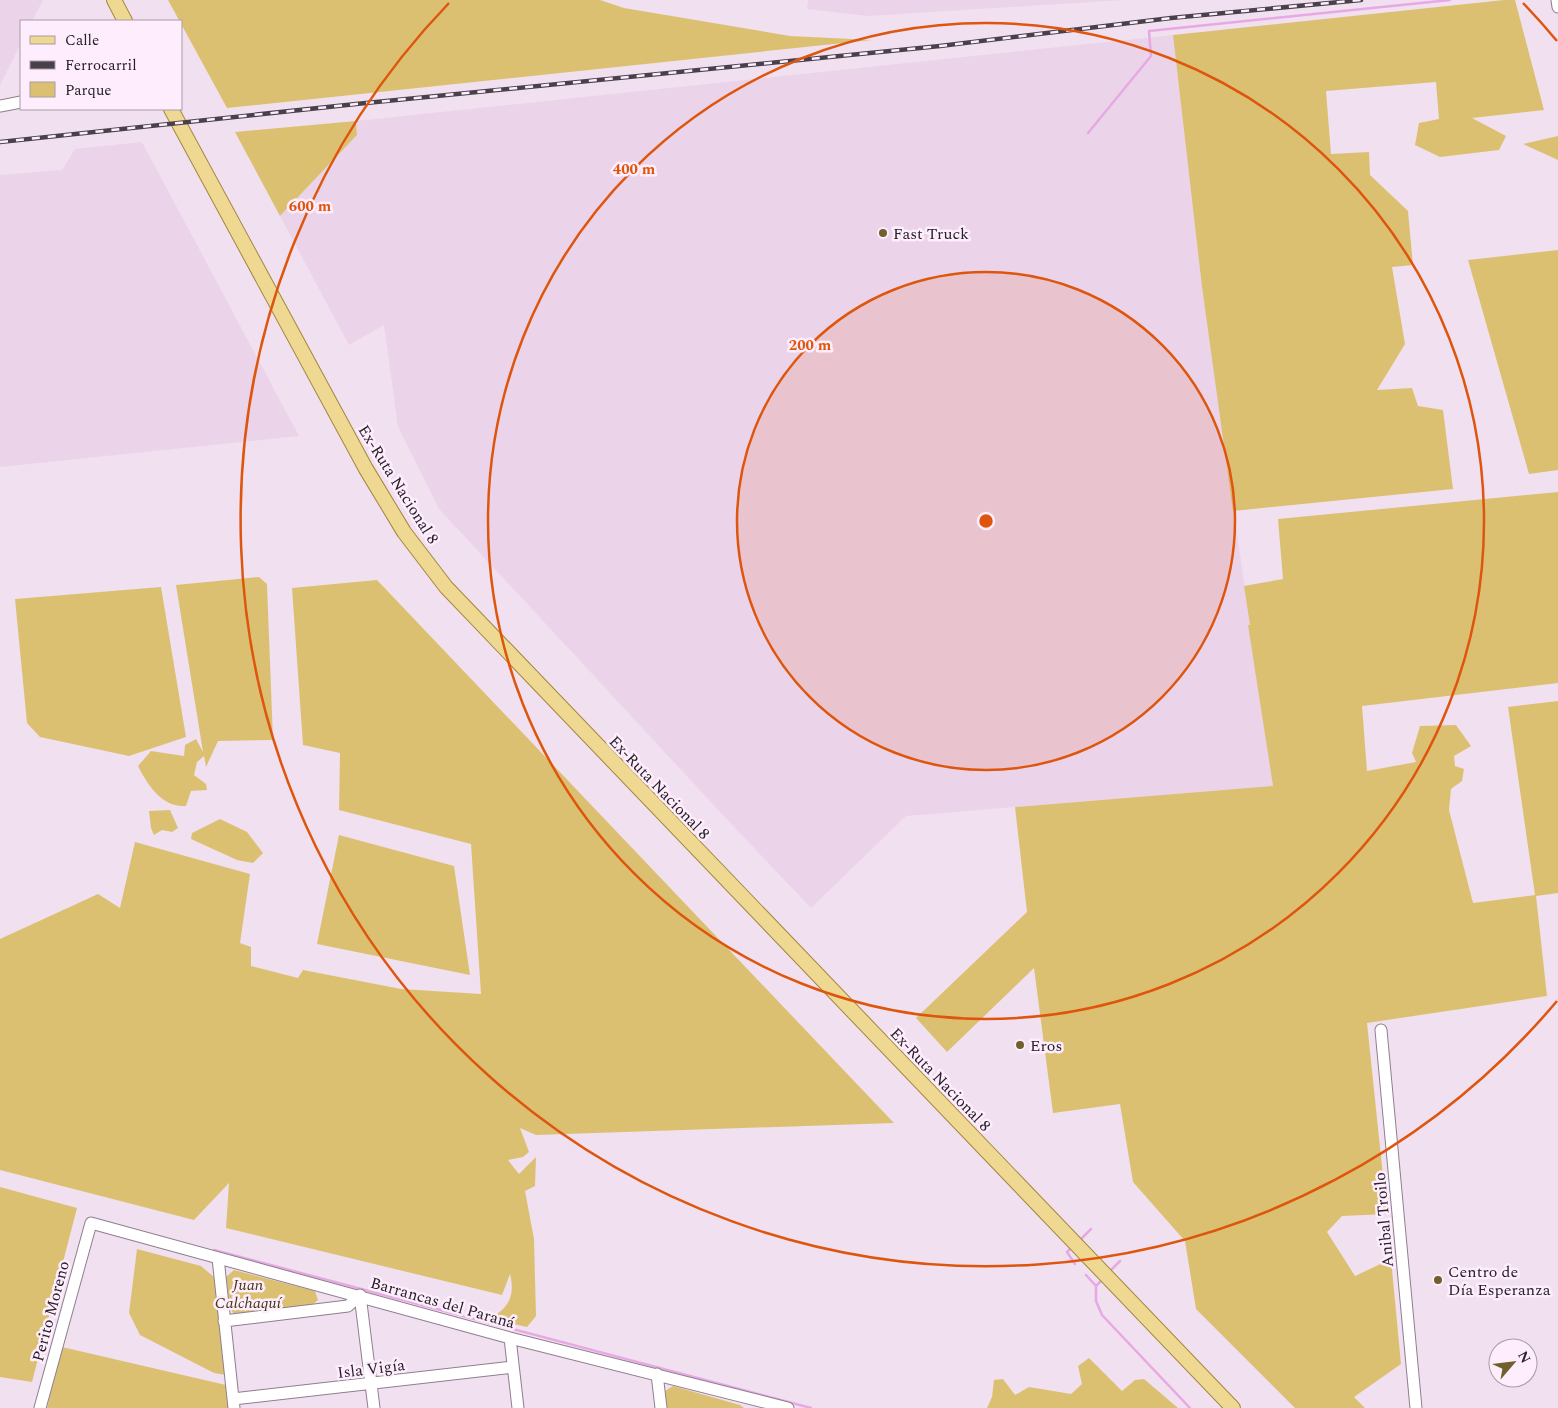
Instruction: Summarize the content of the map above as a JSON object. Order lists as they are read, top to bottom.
{
  "streets": {
    "main road": ["Ex-Ruta Nacional 8"],
    "street": [
      "Anibal Troilo",
      "Barrancas del Paraná",
      "Perito Moreno",
      "Isla Vigía"
    ]
  },
  "crossings": [
    ["Barrancas del Paraná", "Perito Moreno"]
  ],
  "parks": ["Juan Calchaquí"],
  "places": ["Fast Truck", "Eros", "Centro de Día Esperanza"],
  "legend": ["Calle", "Ferrocarril", "Parque"],
  "north": "top right",
  "rings": ["400 m", "600 m", "200 m"]
}
